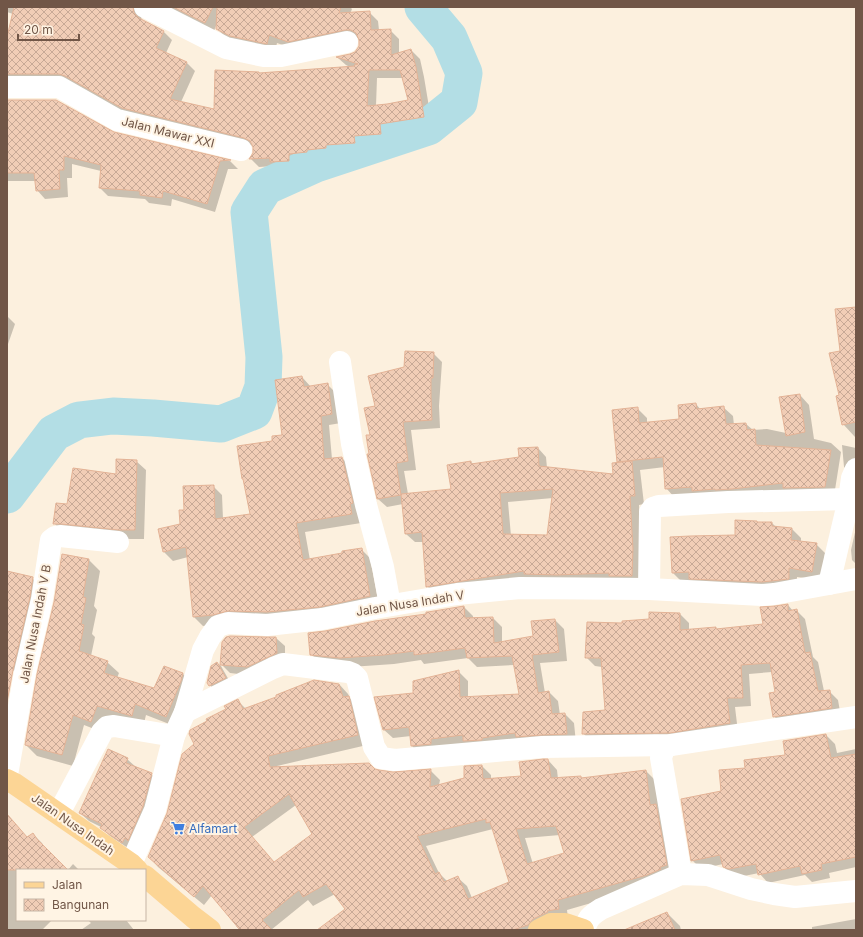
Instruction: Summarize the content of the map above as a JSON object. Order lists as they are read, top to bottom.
{
  "streets": {
    "main road": ["Jalan Nusa Indah"],
    "street": ["Jalan Mawar XXI", "Jalan Nusa Indah V", "Jalan Nusa Indah V B"]
  },
  "places": {
    "supermarket": ["Alfamart"]
  },
  "legend": ["Jalan", "Bangunan"],
  "scale_bar": "20 m"
}
